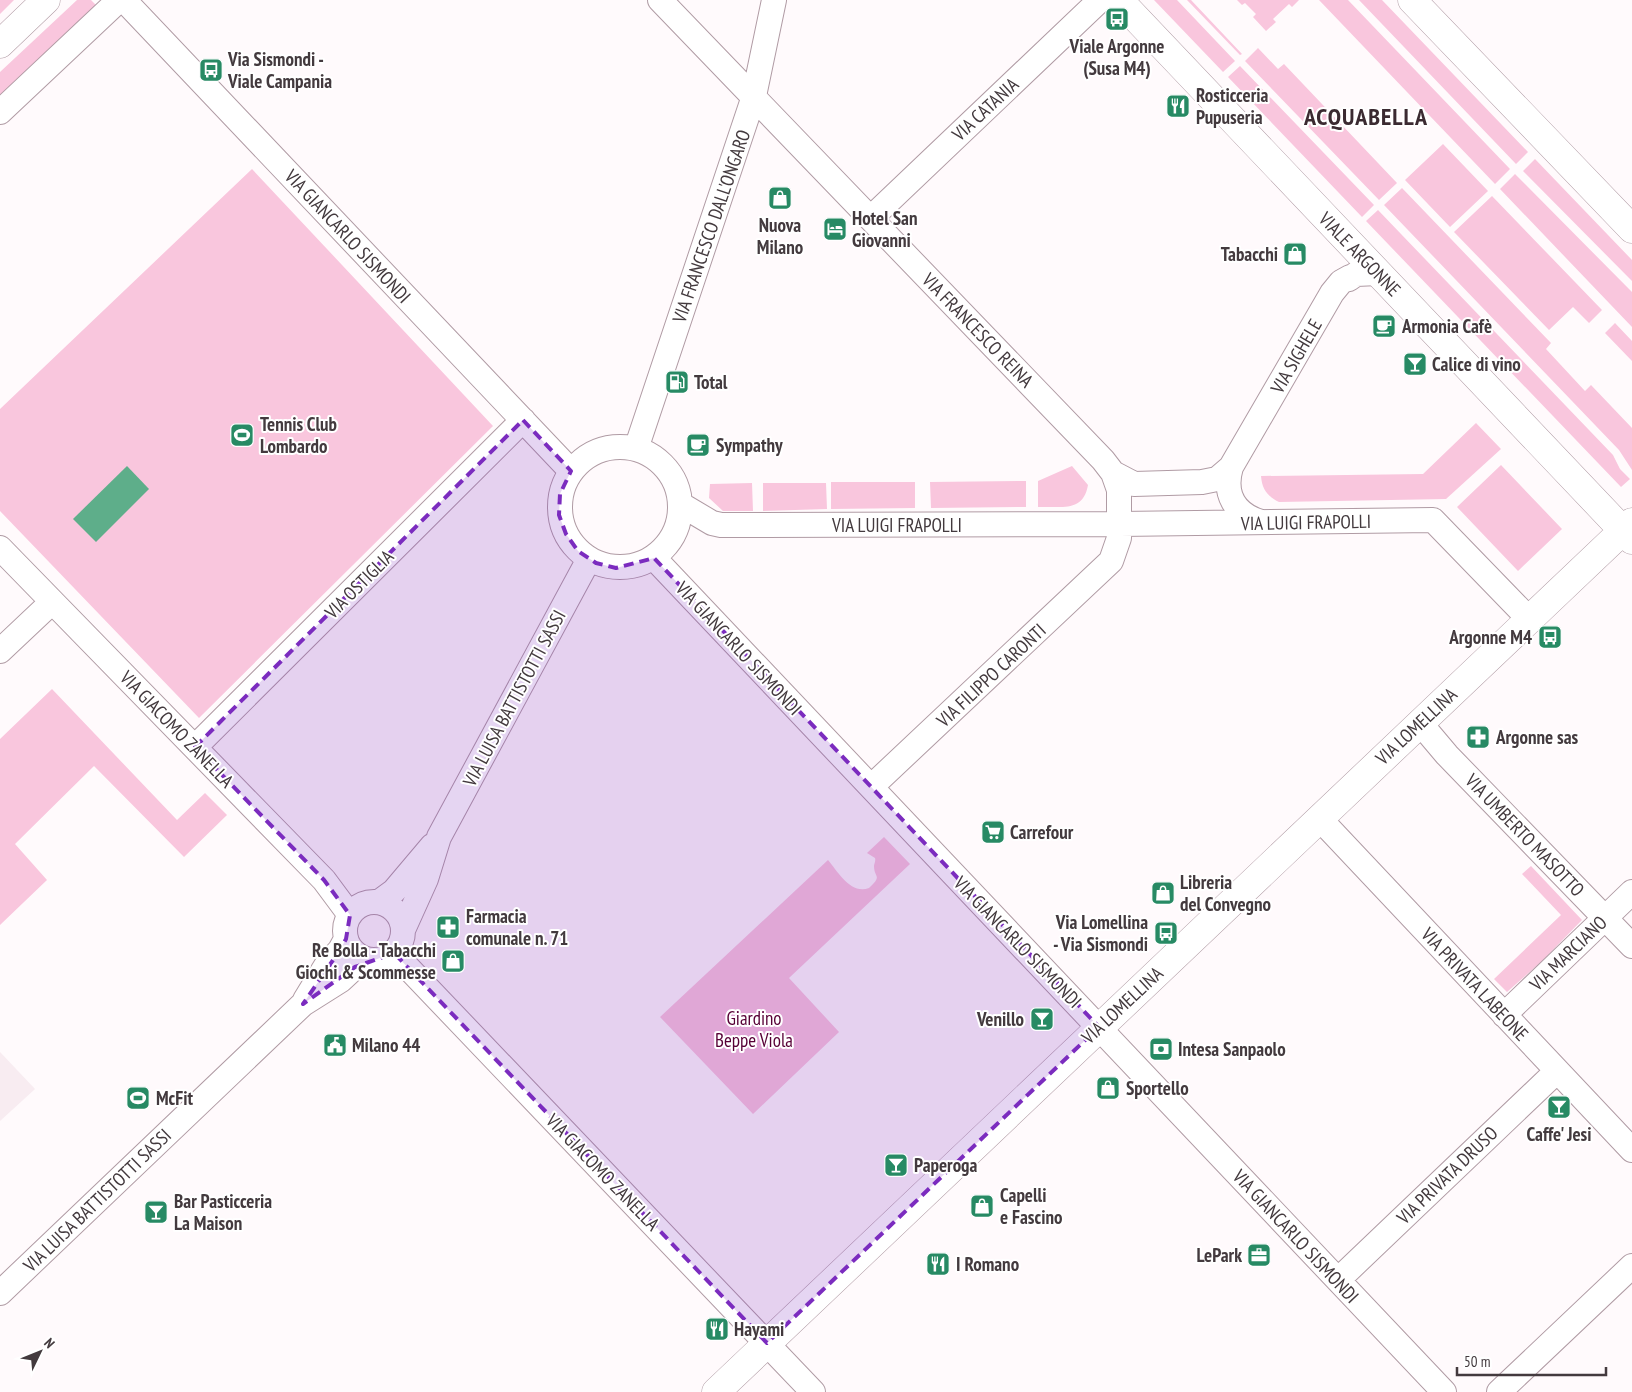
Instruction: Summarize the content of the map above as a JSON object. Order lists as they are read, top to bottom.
{
  "streets": {
    "street": [
      "VIA CATANIA",
      "VIA FRANCESCO DALL'ONGARO",
      "VIA GIANCARLO SISMONDI",
      "VIALE ARGONNE",
      "VIA FRANCESCO REINA",
      "VIA SIGHELE",
      "VIA LUIGI FRAPOLLI",
      "VIA OSTIGLIA",
      "VIA FILIPPO CARONTI",
      "VIA LUISA BATTISTOTTI SASSI",
      "VIA LOMELLINA",
      "VIA GIACOMO ZANELLA",
      "VIA UMBERTO MASOTTO",
      "VIA MARCIANO",
      "VIA PRIVATA LABEONE",
      "VIA PRIVATA DRUSO"
    ]
  },
  "crossings": [
    ["VIA CATANIA", "VIA FRANCESCO REINA"],
    ["VIA FRANCESCO DALL'ONGARO", "VIA GIANCARLO SISMONDI"],
    ["VIA FRANCESCO DALL'ONGARO", "VIA FRANCESCO REINA"],
    ["VIA FRANCESCO DALL'ONGARO", "VIA LUIGI FRAPOLLI"],
    ["VIA FRANCESCO DALL'ONGARO", "VIA LUISA BATTISTOTTI SASSI"],
    ["VIA GIANCARLO SISMONDI", "VIA LUIGI FRAPOLLI"],
    ["VIA GIANCARLO SISMONDI", "VIA OSTIGLIA"],
    ["VIA GIANCARLO SISMONDI", "VIA FILIPPO CARONTI"],
    ["VIA GIANCARLO SISMONDI", "VIA LUISA BATTISTOTTI SASSI"],
    ["VIA GIANCARLO SISMONDI", "VIA LOMELLINA"],
    ["VIA GIANCARLO SISMONDI", "VIA PRIVATA DRUSO"],
    ["VIALE ARGONNE", "VIA SIGHELE"],
    ["VIALE ARGONNE", "VIA LOMELLINA"],
    ["VIA FRANCESCO REINA", "VIA LUIGI FRAPOLLI"],
    ["VIA FRANCESCO REINA", "VIA FILIPPO CARONTI"],
    ["VIA LUIGI FRAPOLLI", "VIA FILIPPO CARONTI"],
    ["VIA LUIGI FRAPOLLI", "VIA LUISA BATTISTOTTI SASSI"],
    ["VIA LUIGI FRAPOLLI", "VIA LOMELLINA"],
    ["VIA OSTIGLIA", "VIA GIACOMO ZANELLA"],
    ["VIA LUISA BATTISTOTTI SASSI", "VIA GIACOMO ZANELLA"],
    ["VIA LOMELLINA", "VIA GIACOMO ZANELLA"],
    ["VIA LOMELLINA", "VIA UMBERTO MASOTTO"],
    ["VIA LOMELLINA", "VIA PRIVATA LABEONE"],
    ["VIA UMBERTO MASOTTO", "VIA MARCIANO"],
    ["VIA MARCIANO", "VIA PRIVATA LABEONE"],
    ["VIA PRIVATA LABEONE", "VIA PRIVATA DRUSO"]
  ],
  "districts": ["ACQUABELLA"],
  "parks": ["Giardino Beppe Viola"],
  "places": {
    "bus stop": [
      "Viale Argonne (Susa M4)",
      "Via Sismondi - Viale Campania",
      "Argonne M4",
      "Via Lomellina - Via Sismondi"
    ],
    "restaurant": ["Rosticceria Pupuseria", "I Romano", "Hayami"],
    "shop": [
      "Nuova Milano",
      "Tabacchi",
      "Libreria del Convegno",
      "Re Bolla - Tabacchi Giochi & Scommesse",
      "Sportello",
      "Capelli e Fascino"
    ],
    "hotel": ["Hotel San Giovanni"],
    "cafe": ["Armonia Cafè", "Sympathy"],
    "bar": [
      "Calice di vino",
      "Venillo",
      "Caffe' Jesi",
      "Paperoga",
      "Bar Pasticceria La Maison"
    ],
    "fuel station": ["Total"],
    "sports": ["Tennis Club Lombardo", "McFit"],
    "pharmacy": ["Argonne sas", "Farmacia comunale n. 71"],
    "supermarket": ["Carrefour"],
    "public building": ["Milano 44"],
    "bank": ["Intesa Sanpaolo"],
    "office": ["LePark"]
  },
  "scale_bar": "50 m",
  "north": "top right"
}
